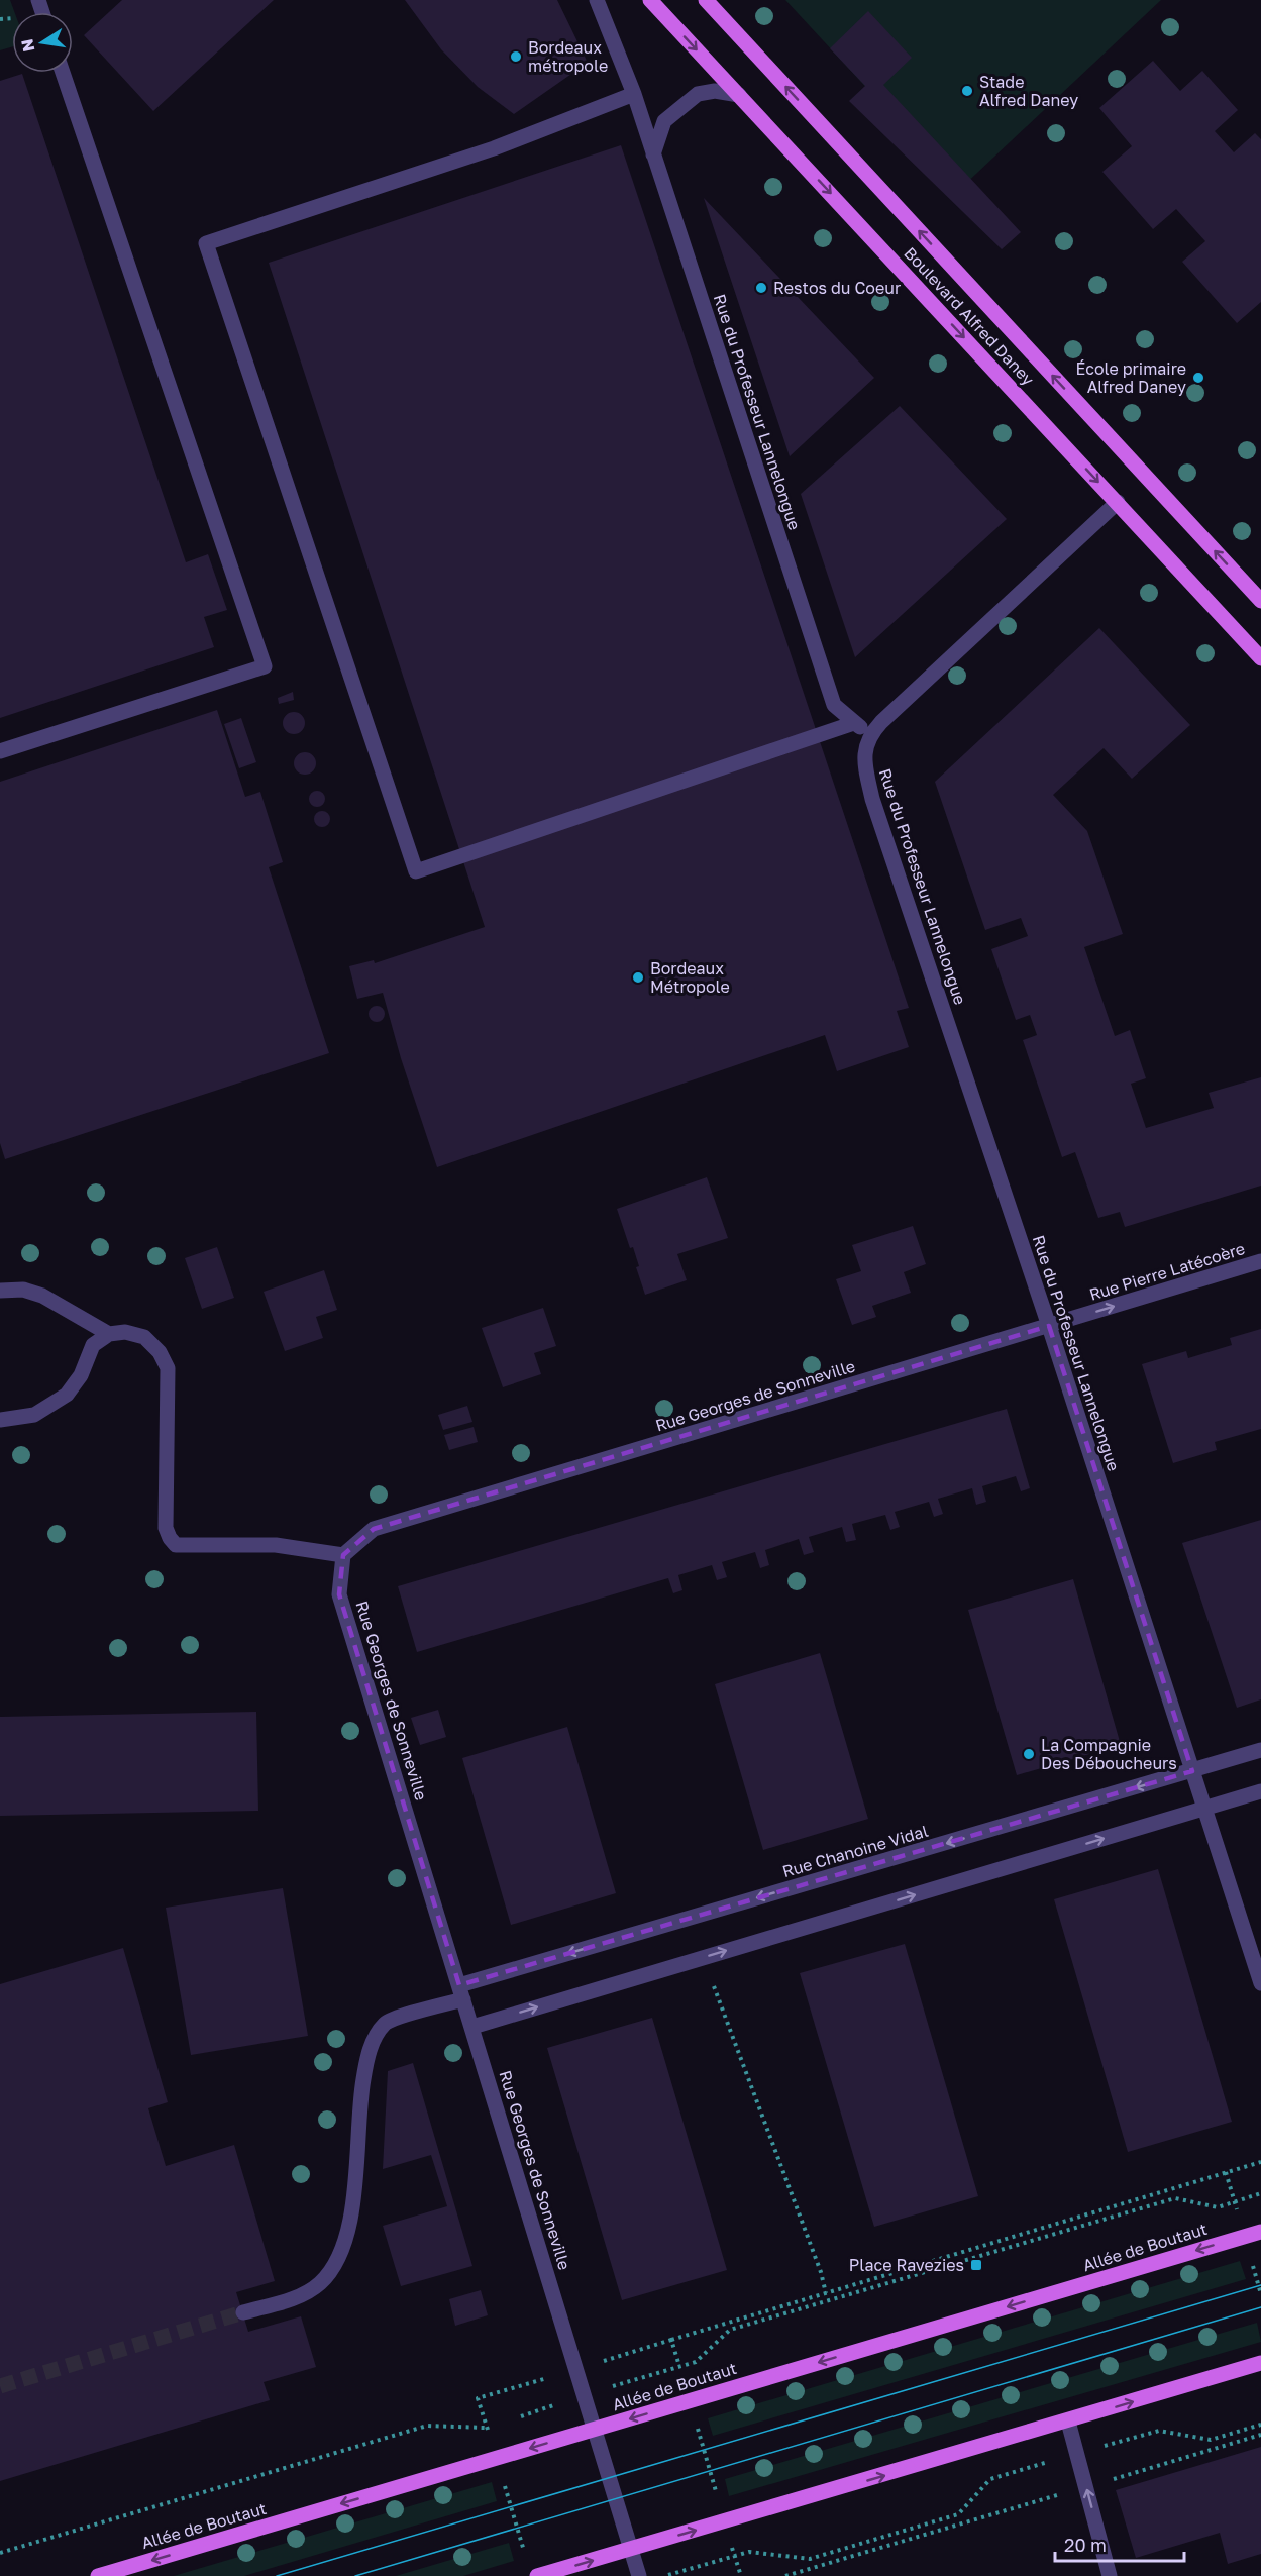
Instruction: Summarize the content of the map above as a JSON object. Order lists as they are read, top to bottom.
{
  "streets": {
    "main road": ["Boulevard Alfred Daney", "Allée de Boutaut"],
    "street": [
      "Rue du Professeur Lannelongue",
      "Rue Pierre Latécoère",
      "Rue Georges de Sonneville",
      "Rue Chanoine Vidal"
    ]
  },
  "crossings": [
    ["Rue du Professeur Lannelongue", "Rue Pierre Latécoère"],
    ["Rue du Professeur Lannelongue", "Rue Georges de Sonneville"],
    ["Rue du Professeur Lannelongue", "Rue Chanoine Vidal"],
    ["Rue Pierre Latécoère", "Rue Georges de Sonneville"],
    ["Rue Georges de Sonneville", "Rue Chanoine Vidal"],
    ["Rue Georges de Sonneville", "Allée de Boutaut"]
  ],
  "one_way": ["Rue Pierre Latécoère"],
  "places": {
    "other": [
      "Bordeaux métropole",
      "Stade Alfred Daney",
      "Restos du Coeur",
      "École primaire Alfred Daney",
      "Bordeaux Métropole",
      "La Compagnie Des Déboucheurs"
    ],
    "transit": ["Place Ravezies"]
  },
  "scale_bar": "20 m",
  "north": "left"
}
